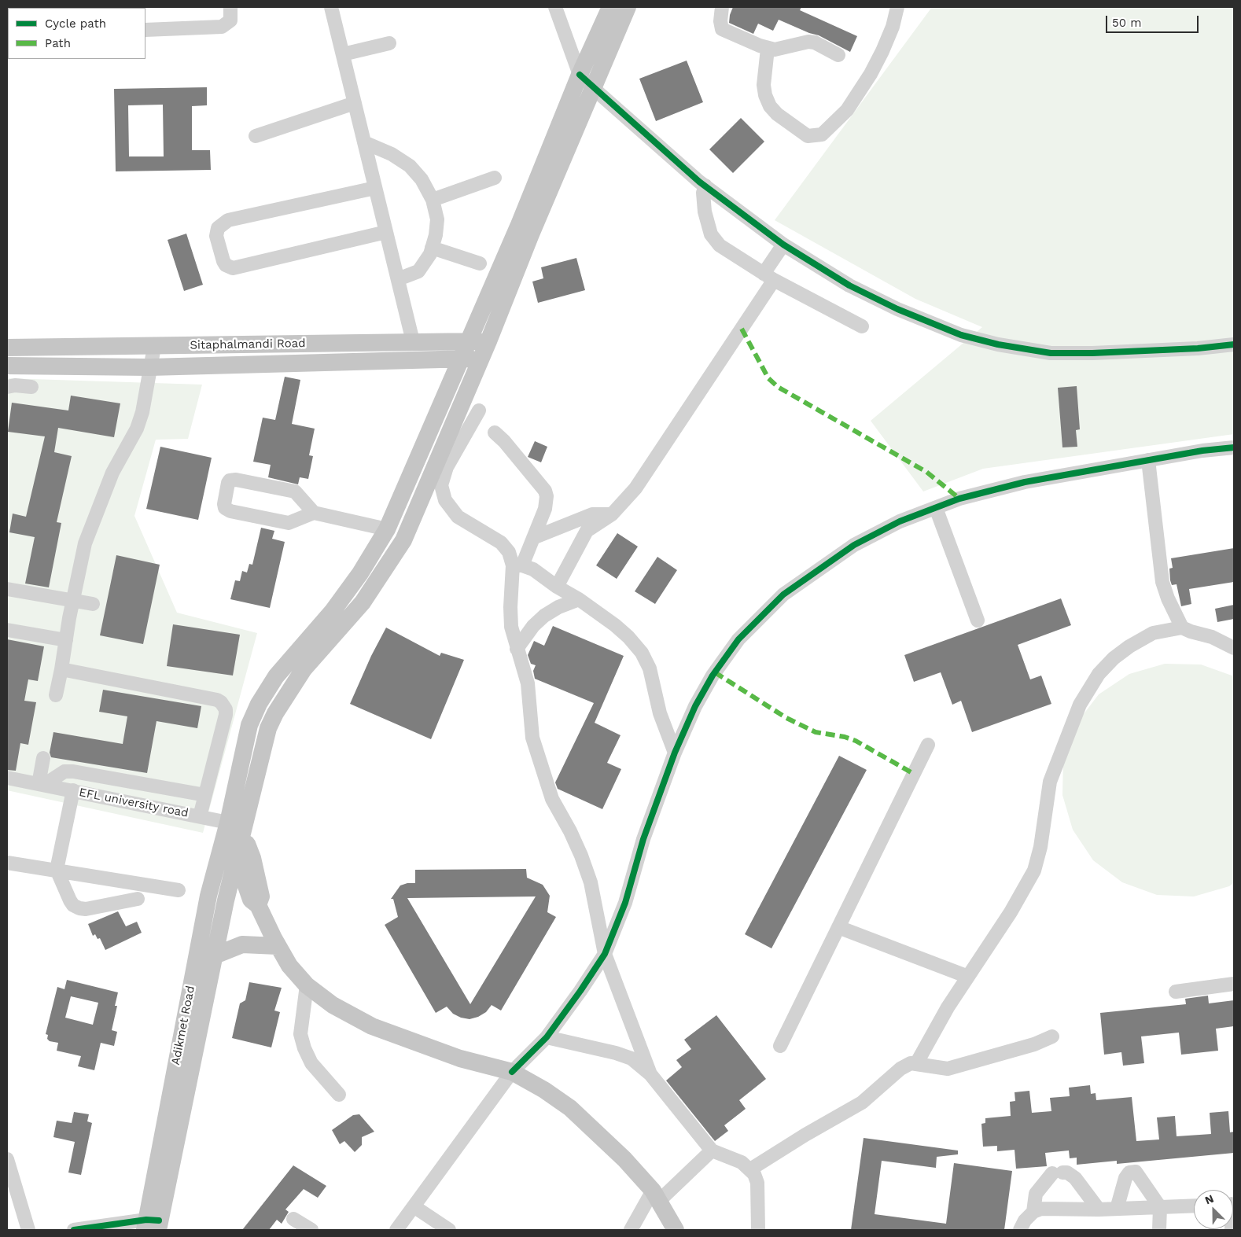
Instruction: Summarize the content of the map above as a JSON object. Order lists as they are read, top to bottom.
{
  "streets": {
    "main road": ["Sitaphalmandi Road", "Adikmet Road"],
    "street": ["EFL university road"]
  },
  "crossings": [
    ["EFL university road", "Adikmet Road"]
  ],
  "legend": ["Cycle path", "Path"],
  "scale_bar": "50 m",
  "north": "top left"
}
